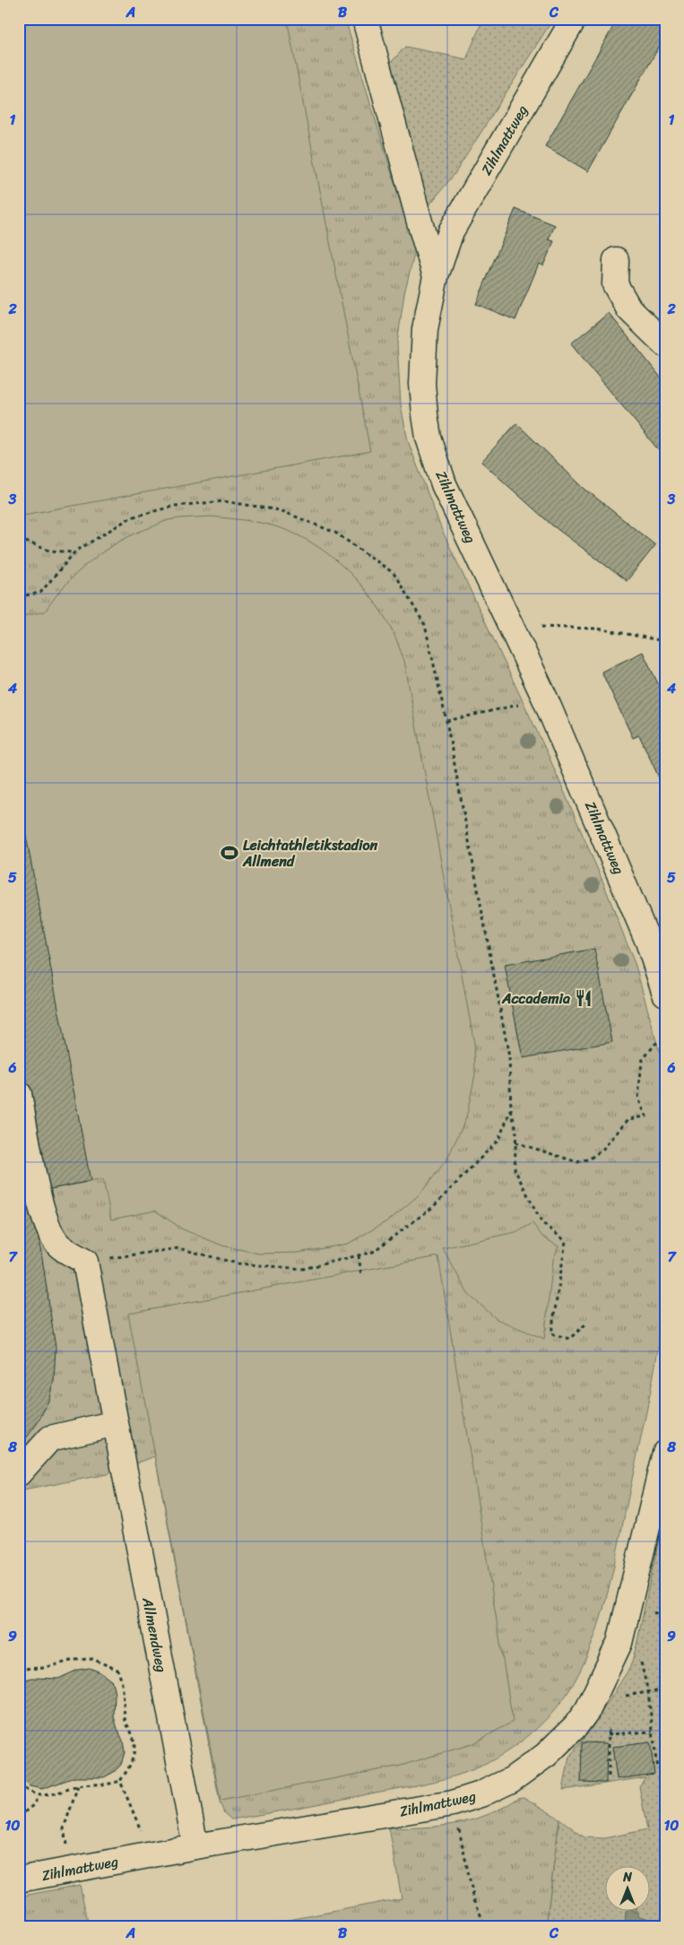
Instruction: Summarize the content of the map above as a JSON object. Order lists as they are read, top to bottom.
{
  "streets": {
    "street": ["Zihlmattweg", "Allmendweg"]
  },
  "crossings": [
    ["Zihlmattweg", "Allmendweg"]
  ],
  "places": {
    "sports": ["Leichtathletikstadion Allmend"],
    "restaurant": ["Accademia"]
  },
  "north": "top",
  "grid": {
    "columns": ["A", "B", "C"],
    "rows": [
      "1",
      "2",
      "3",
      "4",
      "5",
      "6",
      "7",
      "8",
      "9",
      "10"
    ]
  }
}
